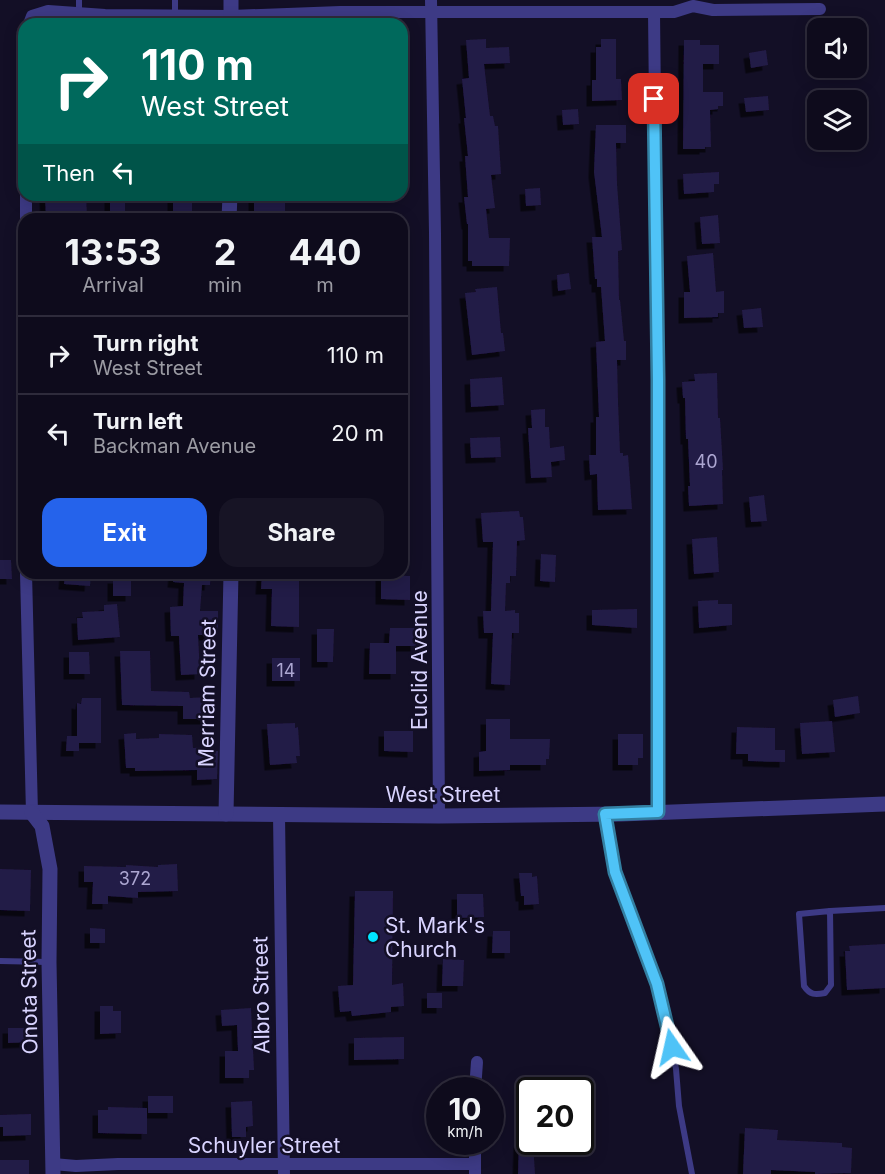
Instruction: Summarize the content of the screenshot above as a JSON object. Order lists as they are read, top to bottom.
{
  "streets": {
    "street": [
      "Euclid Avenue",
      "Merriam Street",
      "West Street",
      "Onota Street",
      "Albro Street",
      "Schuyler Street"
    ]
  },
  "crossings": [
    ["Euclid Avenue", "West Street"],
    ["Merriam Street", "West Street"],
    ["West Street", "Onota Street"],
    ["West Street", "Albro Street"],
    ["Onota Street", "Schuyler Street"],
    ["Albro Street", "Schuyler Street"]
  ],
  "places": ["St. Mark's Church"],
  "house_numbers": ["40", "14", "372"],
  "page": {
    "turn": ["110 m", "West Street"],
    "then": "Then",
    "eta": [
      "13:53",
      "Arrival",
      "2",
      "min",
      "440",
      "m"
    ],
    "list": [
      {
        "name": "Turn right",
        "note": "West Street",
        "value": "110 m"
      },
      {
        "name": "Turn left",
        "note": "Backman Avenue",
        "value": "20 m"
      }
    ],
    "buttons": ["Exit", "Share"],
    "speed": "10 km/h",
    "limit": "20"
  }
}
